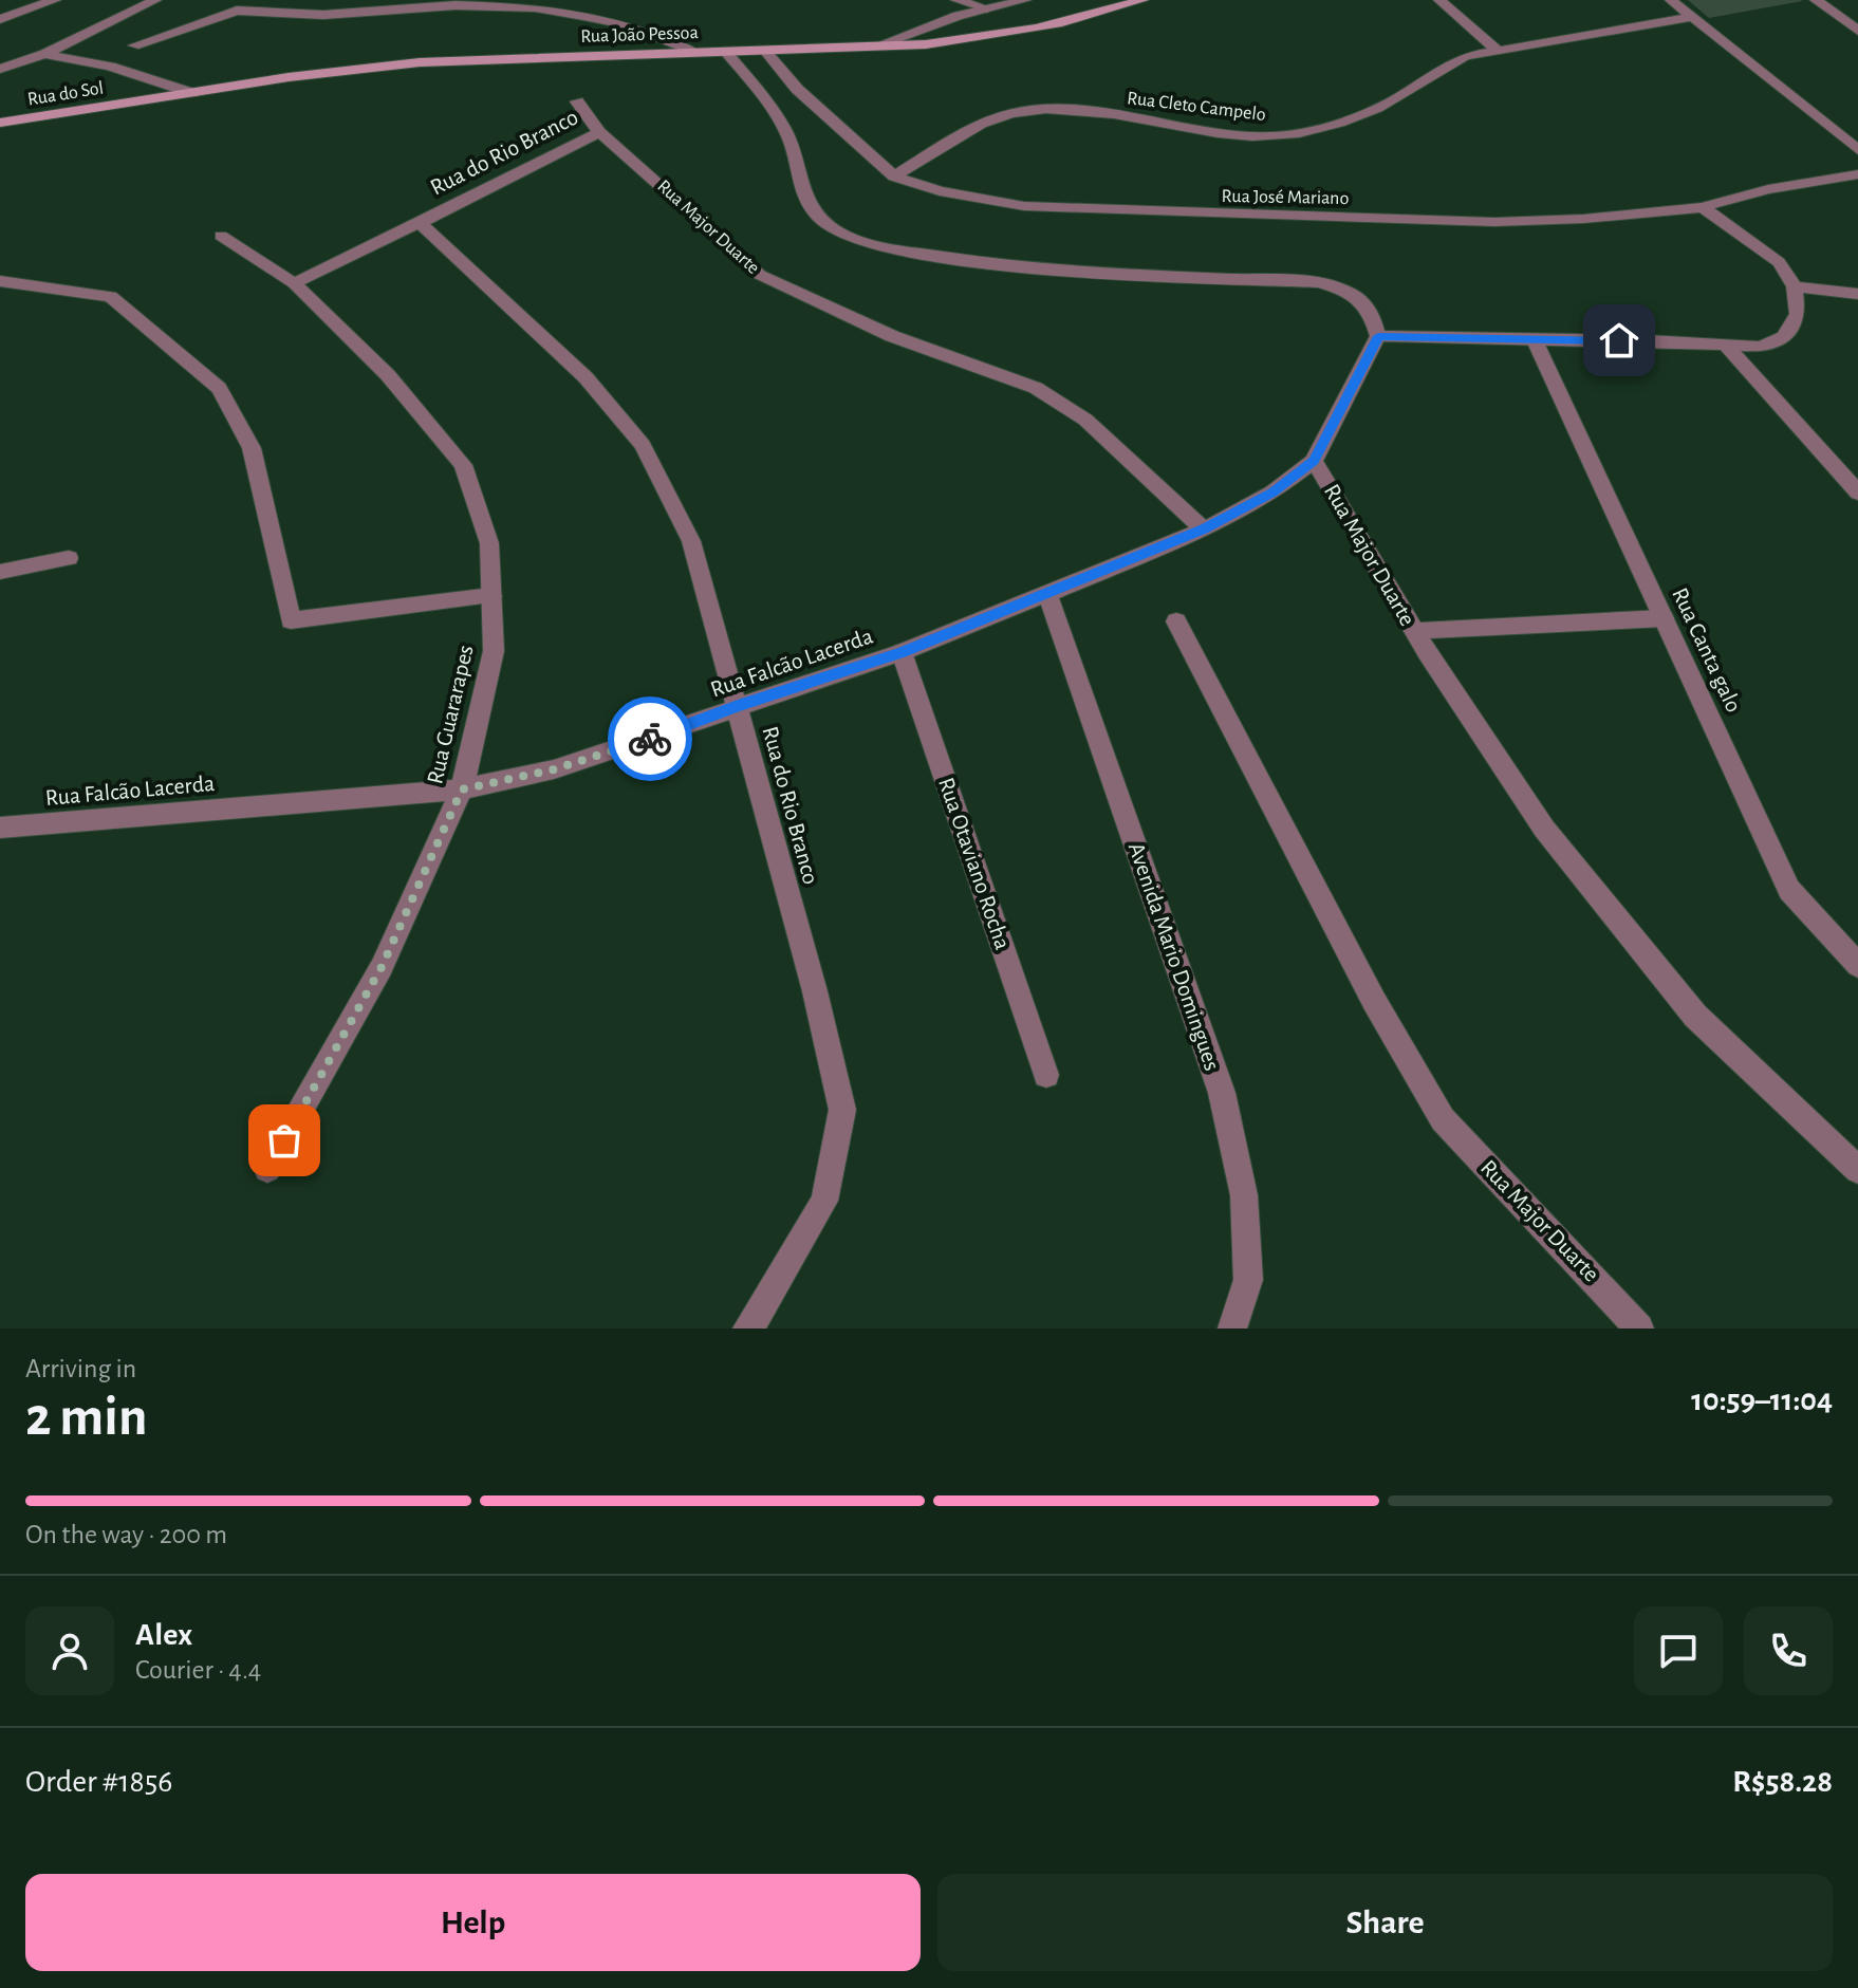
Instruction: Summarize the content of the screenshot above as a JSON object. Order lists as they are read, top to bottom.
{
  "streets": {
    "main road": ["Rua João Pessoa", "Rua do Sol"],
    "street": [
      "Rua Cleto Campelo",
      "Rua do Rio Branco",
      "Rua José Mariano",
      "Rua Major Duarte",
      "Rua Canta galo",
      "Rua Falcão Lacerda",
      "Rua Guararapes",
      "Rua Otaviano Rocha",
      "Avenida Mario Domingues"
    ]
  },
  "crossings": [
    ["Rua João Pessoa", "Rua do Sol"],
    ["Rua João Pessoa", "Rua José Mariano"],
    ["Rua Cleto Campelo", "Rua José Mariano"],
    ["Rua do Rio Branco", "Rua Major Duarte"],
    ["Rua do Rio Branco", "Rua Falcão Lacerda"],
    ["Rua Major Duarte", "Rua Falcão Lacerda"],
    ["Rua Falcão Lacerda", "Rua Guararapes"],
    ["Rua Falcão Lacerda", "Rua Otaviano Rocha"],
    ["Rua Falcão Lacerda", "Avenida Mario Domingues"]
  ],
  "page": {
    "heading": ["2 min", "Arriving in", "10:59–11:04"],
    "panel": [
      "Alex",
      "Courier · 4.4",
      "Order #1856",
      "R$58.28"
    ],
    "bar": "On the way · 200 m",
    "buttons": ["Help", "Share"]
  }
}
